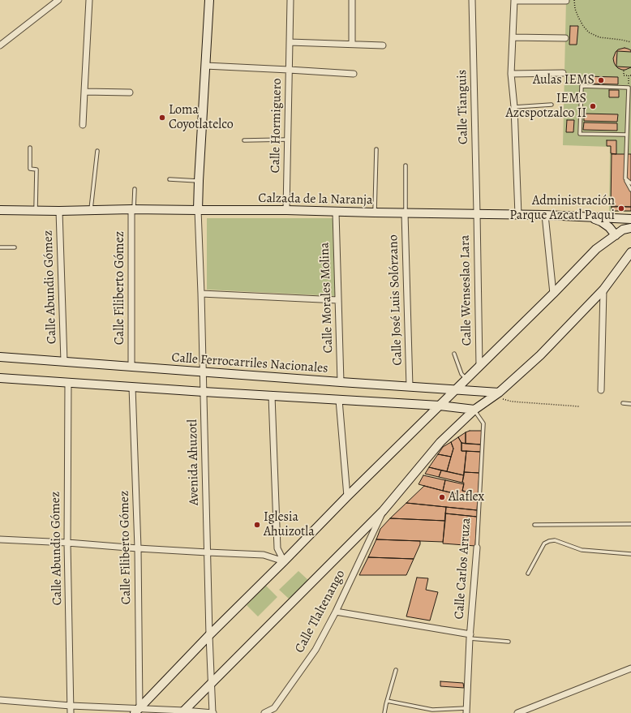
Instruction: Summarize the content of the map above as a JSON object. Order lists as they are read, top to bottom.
{
  "streets": {
    "main road": ["Calzada de la Naranja", "Calle Ferrocarriles Nacionales"],
    "street": [
      "Calle Tianguis",
      "Calle Hormiguero",
      "Calle Abundio Gómez",
      "Calle Filiberto Gómez",
      "Calle Wenseslao Lara",
      "Calle Morales Molina",
      "Calle José Luis Solórzano",
      "Avenida Ahuzotl",
      "Calle Carlos Arruza",
      "Calle Tlaltenango"
    ]
  },
  "crossings": [
    ["Calle Tianguis", "Calzada de la Naranja"],
    ["Calle Tianguis", "Calle Wenseslao Lara"],
    ["Calle Hormiguero", "Calzada de la Naranja"],
    ["Calzada de la Naranja", "Calle Abundio Gómez"],
    ["Calzada de la Naranja", "Calle Filiberto Gómez"],
    ["Calzada de la Naranja", "Calle Wenseslao Lara"],
    ["Calzada de la Naranja", "Calle Morales Molina"],
    ["Calzada de la Naranja", "Calle José Luis Solórzano"],
    ["Calzada de la Naranja", "Avenida Ahuzotl"],
    ["Calle Abundio Gómez", "Calle Ferrocarriles Nacionales"],
    ["Calle Filiberto Gómez", "Calle Ferrocarriles Nacionales"],
    ["Calle Morales Molina", "Calle Ferrocarriles Nacionales"],
    ["Calle José Luis Solórzano", "Calle Ferrocarriles Nacionales"],
    ["Calle Ferrocarriles Nacionales", "Avenida Ahuzotl"]
  ],
  "places": [
    "Aulas IEMS",
    "IEMS Azcspotzalco II",
    "Loma Coyotlatelco",
    "Administración Parque Azcatl Paqui",
    "Alaflex",
    "Iglesia Ahuizotla"
  ]
}
